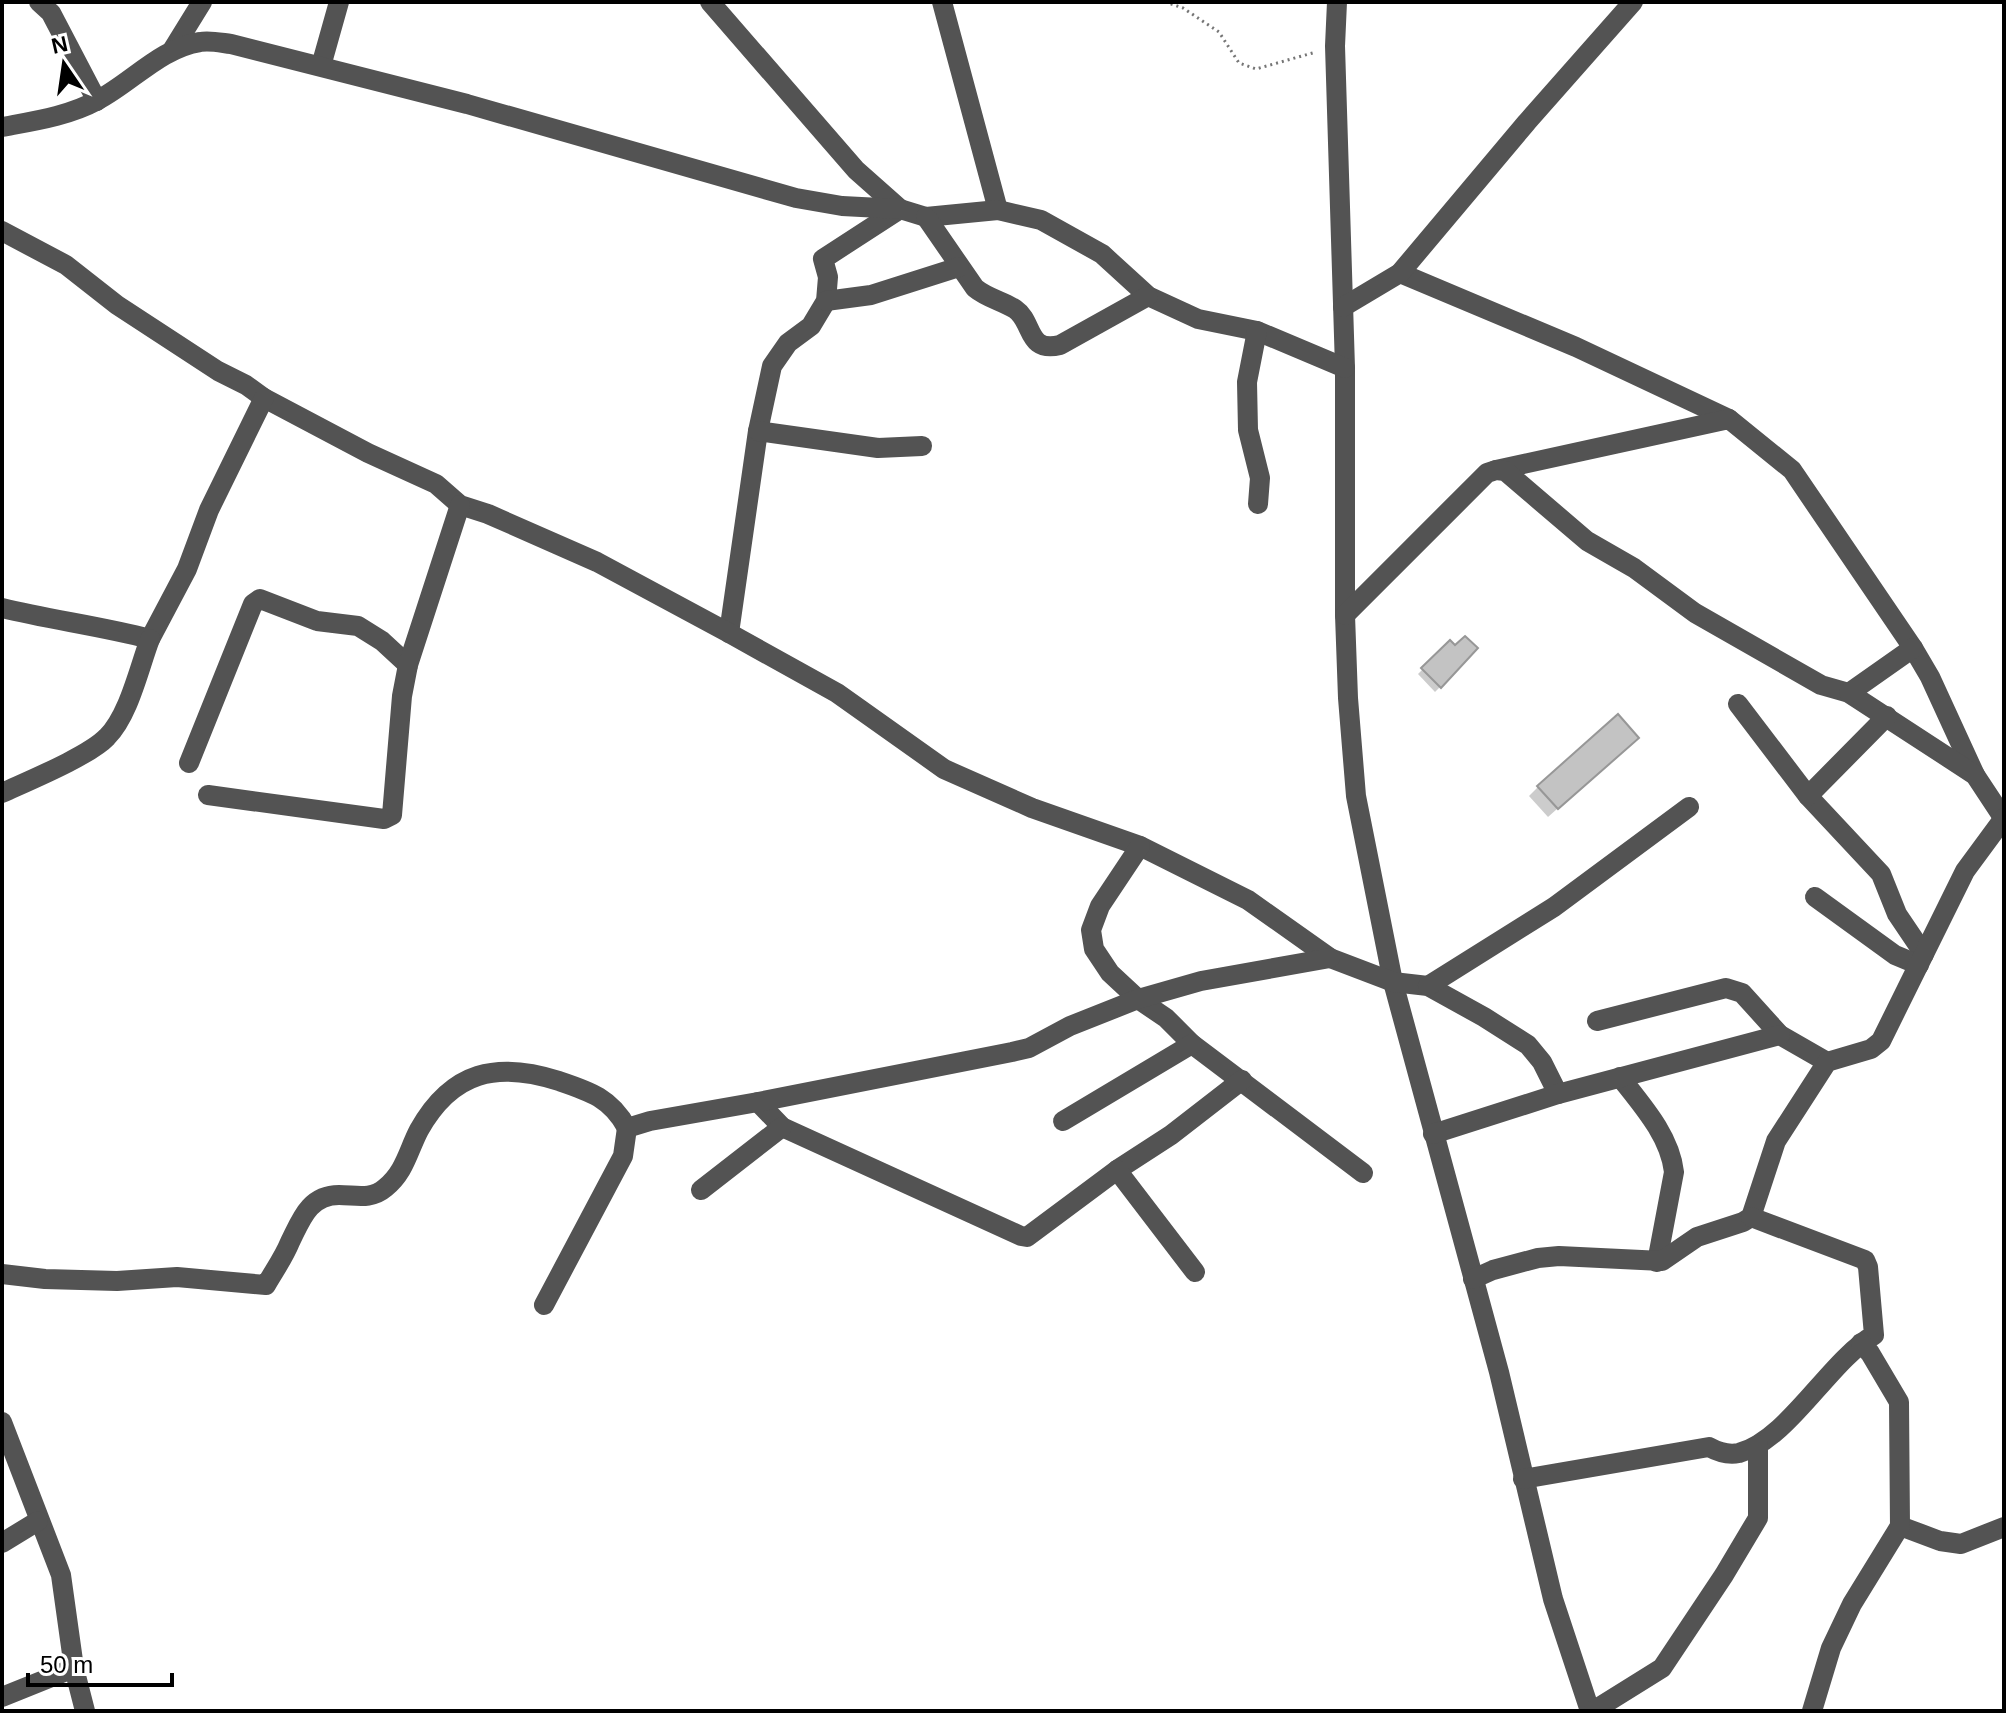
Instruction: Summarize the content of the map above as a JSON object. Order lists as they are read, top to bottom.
{
  "scale_bar": "50 m",
  "north": "top"
}
